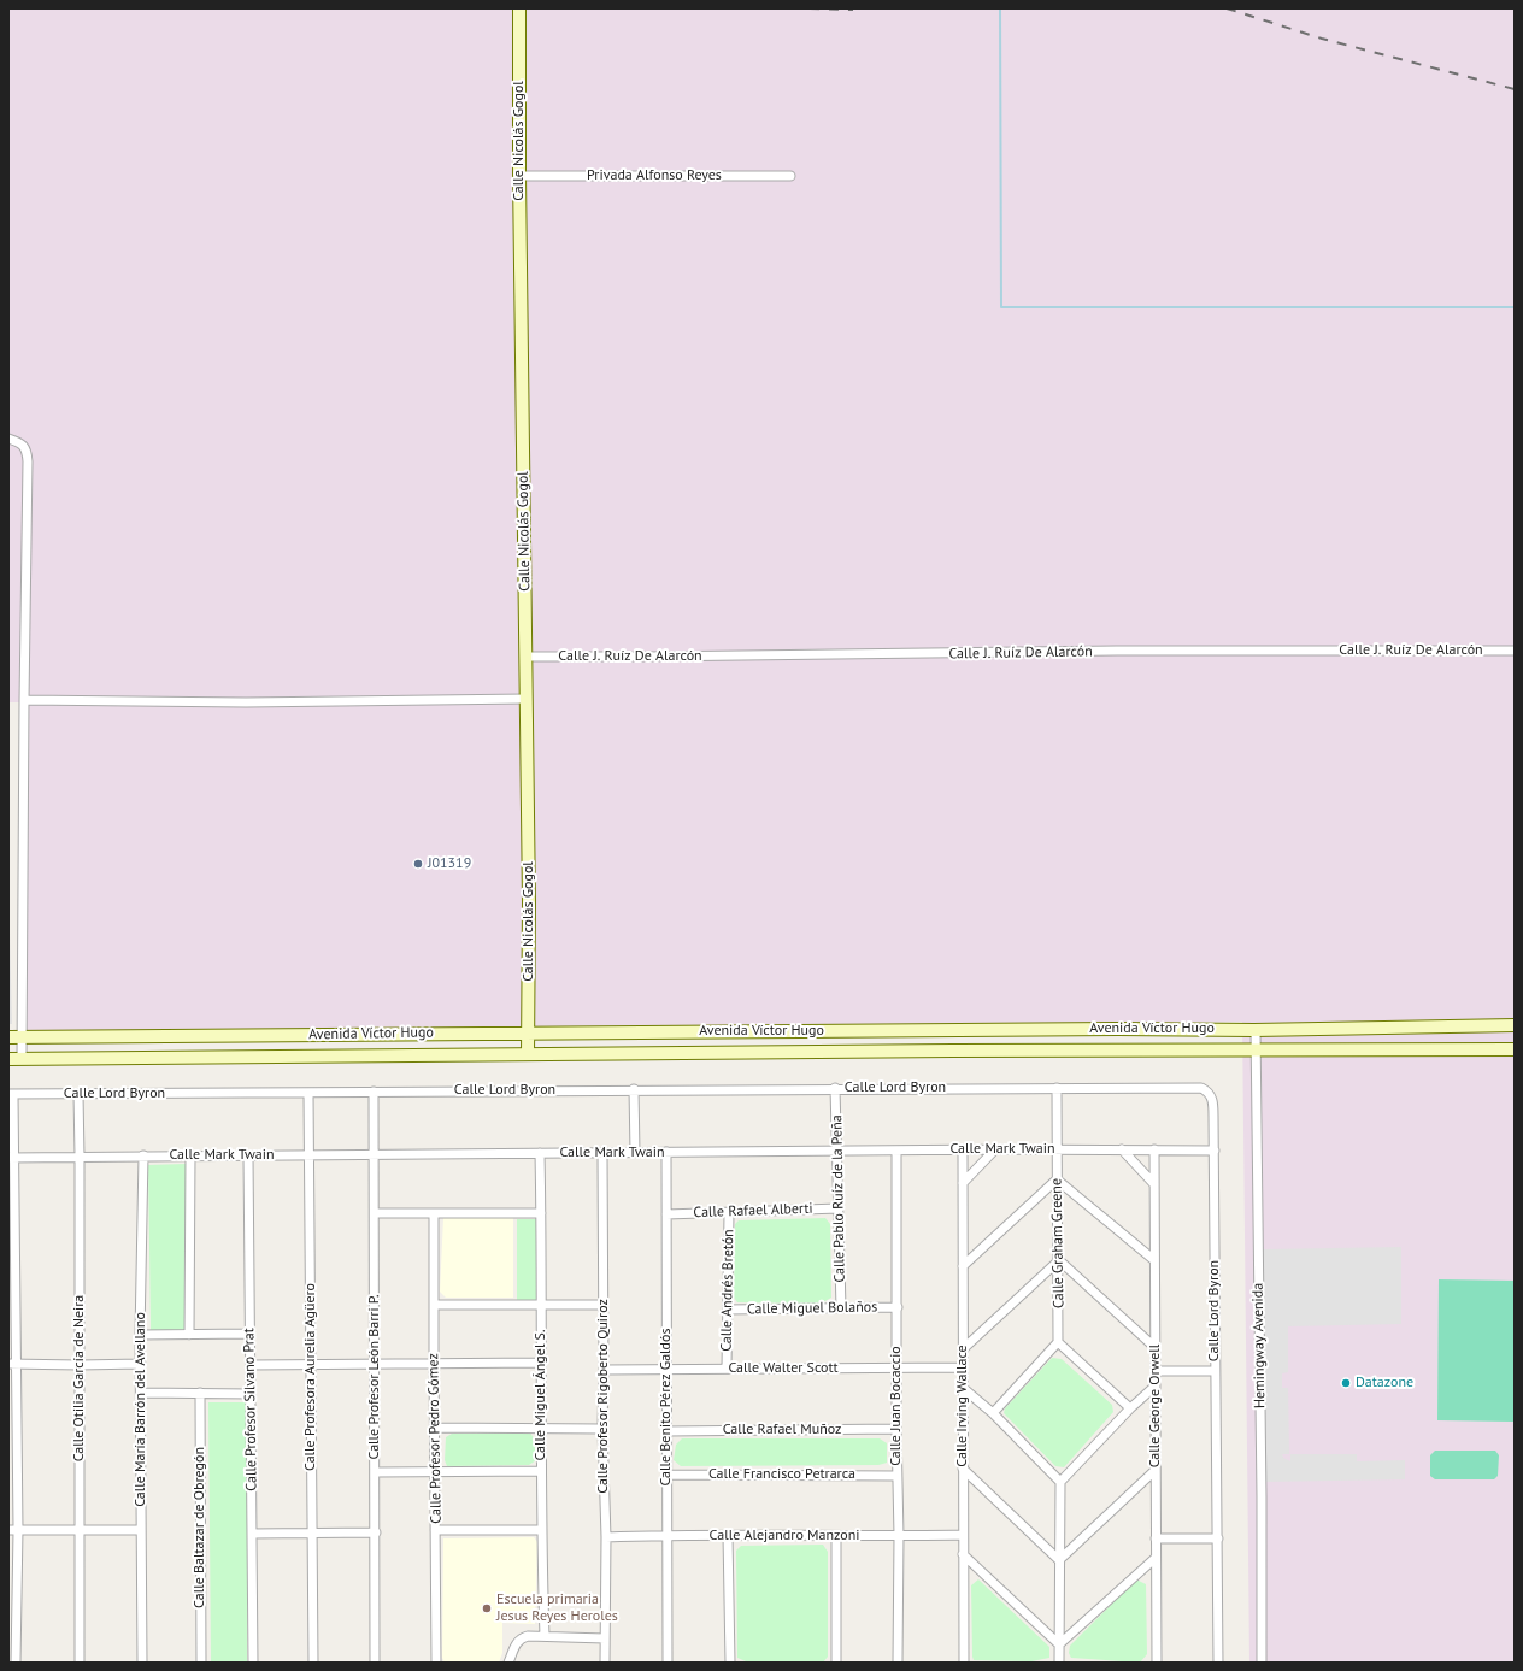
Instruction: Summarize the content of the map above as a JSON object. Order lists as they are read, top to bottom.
{
  "streets": {
    "street": [
      "Calle Nicolás Gogol",
      "Privada Alfonso Reyes",
      "Calle J. Ruíz De Alarcón",
      "Avenida Víctor Hugo",
      "Calle Lord Byron",
      "Calle Mark Twain",
      "Calle Pablo Ruíz de la Peña",
      "Calle Rafael Alberti",
      "Calle Graham Greene",
      "Calle Andrés Bretón",
      "Calle Miguel Bolaños",
      "Hemingway Avenida",
      "Calle Walter Scott",
      "Calle Profesora Aurelia Agüero",
      "Calle Profesor León Barri P.",
      "Calle Otilia García de Neira",
      "Calle Miguel Ángel S.",
      "Calle Profesor Rigoberto Quiroz",
      "Calle Juan Bocaccio",
      "Calle Irving Wallace",
      "Calle George Orwell",
      "Calle Benito Pérez Galdós",
      "Calle María Barrón del Avellano",
      "Calle Profesor Silvano Prat",
      "Calle Rafael Muñoz",
      "Calle Profesor Pedro Gómez",
      "Calle Francisco Petrarca",
      "Calle Baltazar de Obregón",
      "Calle Alejandro Manzoni"
    ]
  },
  "crossings": [
    ["Calle Nicolás Gogol", "Privada Alfonso Reyes"],
    ["Calle Nicolás Gogol", "Calle J. Ruíz De Alarcón"],
    ["Calle Nicolás Gogol", "Avenida Víctor Hugo"],
    ["Avenida Víctor Hugo", "Hemingway Avenida"],
    ["Calle Lord Byron", "Calle Mark Twain"],
    ["Calle Lord Byron", "Calle Pablo Ruíz de la Peña"],
    ["Calle Lord Byron", "Calle Graham Greene"],
    ["Calle Lord Byron", "Calle Profesora Aurelia Agüero"],
    ["Calle Lord Byron", "Calle Profesor León Barri P."],
    ["Calle Lord Byron", "Calle Otilia García de Neira"],
    ["Calle Mark Twain", "Calle Pablo Ruíz de la Peña"],
    ["Calle Mark Twain", "Calle Graham Greene"],
    ["Calle Mark Twain", "Calle Profesora Aurelia Agüero"],
    ["Calle Mark Twain", "Calle Profesor León Barri P."],
    ["Calle Mark Twain", "Calle Otilia García de Neira"],
    ["Calle Mark Twain", "Calle Miguel Ángel S."],
    ["Calle Mark Twain", "Calle Profesor Rigoberto Quiroz"],
    ["Calle Mark Twain", "Calle Juan Bocaccio"],
    ["Calle Mark Twain", "Calle Irving Wallace"],
    ["Calle Mark Twain", "Calle George Orwell"],
    ["Calle Mark Twain", "Calle Benito Pérez Galdós"],
    ["Calle Mark Twain", "Calle María Barrón del Avellano"],
    ["Calle Mark Twain", "Calle Profesor Silvano Prat"],
    ["Calle Pablo Ruíz de la Peña", "Calle Rafael Alberti"],
    ["Calle Pablo Ruíz de la Peña", "Calle Miguel Bolaños"],
    ["Calle Rafael Alberti", "Calle Andrés Bretón"],
    ["Calle Rafael Alberti", "Calle Benito Pérez Galdós"],
    ["Calle Andrés Bretón", "Calle Miguel Bolaños"],
    ["Calle Andrés Bretón", "Calle Walter Scott"],
    ["Calle Miguel Bolaños", "Calle Juan Bocaccio"],
    ["Calle Walter Scott", "Calle Profesor Rigoberto Quiroz"],
    ["Calle Walter Scott", "Calle Juan Bocaccio"],
    ["Calle Walter Scott", "Calle Irving Wallace"],
    ["Calle Walter Scott", "Calle Benito Pérez Galdós"],
    ["Calle Profesor Rigoberto Quiroz", "Calle Alejandro Manzoni"],
    ["Calle Juan Bocaccio", "Calle Rafael Muñoz"],
    ["Calle Juan Bocaccio", "Calle Francisco Petrarca"],
    ["Calle Juan Bocaccio", "Calle Alejandro Manzoni"],
    ["Calle Irving Wallace", "Calle Alejandro Manzoni"],
    ["Calle Benito Pérez Galdós", "Calle Rafael Muñoz"],
    ["Calle Benito Pérez Galdós", "Calle Francisco Petrarca"],
    ["Calle Benito Pérez Galdós", "Calle Alejandro Manzoni"]
  ],
  "places": ["J01319", "Datazone", "Escuela primaria Jesus Reyes Heroles"]
}
